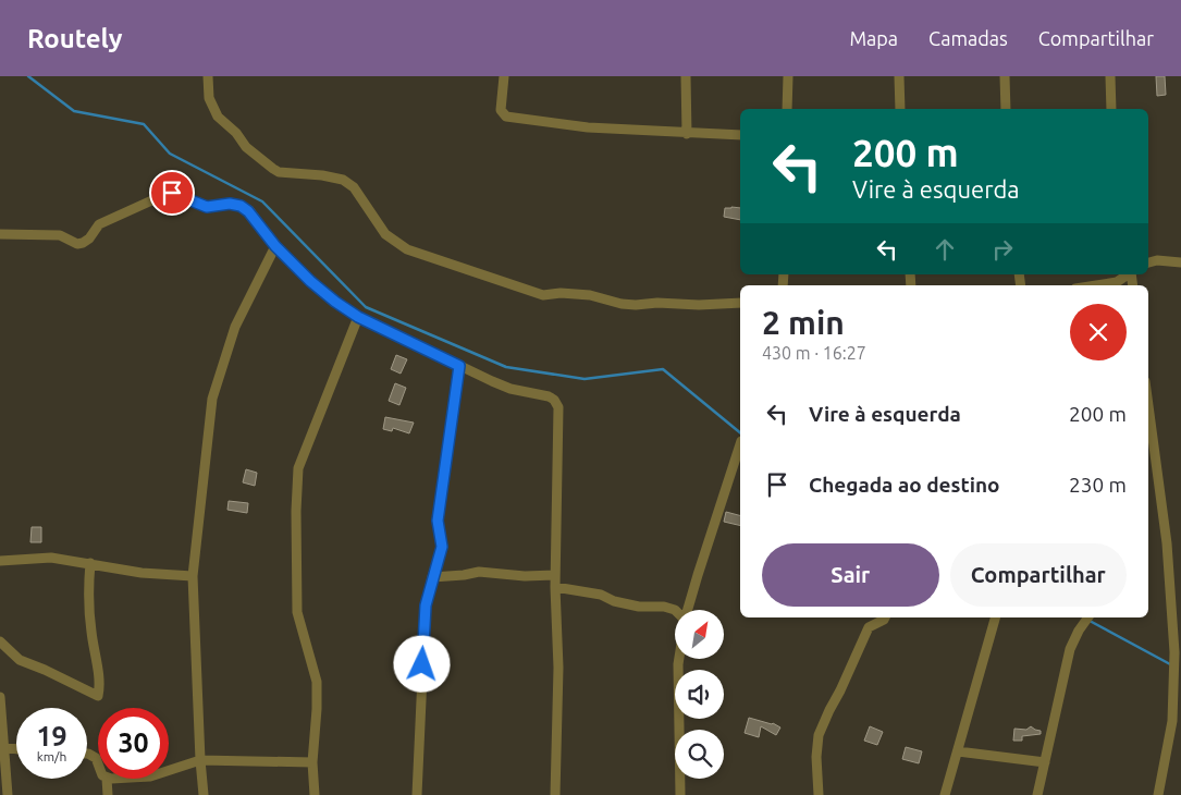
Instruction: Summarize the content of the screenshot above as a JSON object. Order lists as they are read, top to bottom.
{
  "north": "top right",
  "page": {
    "header": "Routely",
    "nav": ["Mapa", "Camadas", "Compartilhar"],
    "turn": ["200 m", "Vire à esquerda"],
    "heading": ["2 min", "430 m · 16:27"],
    "list": [
      {
        "name": "Vire à esquerda",
        "value": "200 m"
      },
      {
        "name": "Chegada ao destino",
        "value": "230 m"
      }
    ],
    "buttons": ["Sair", "Compartilhar"],
    "speed": "19 km/h",
    "limit": "30"
  }
}
